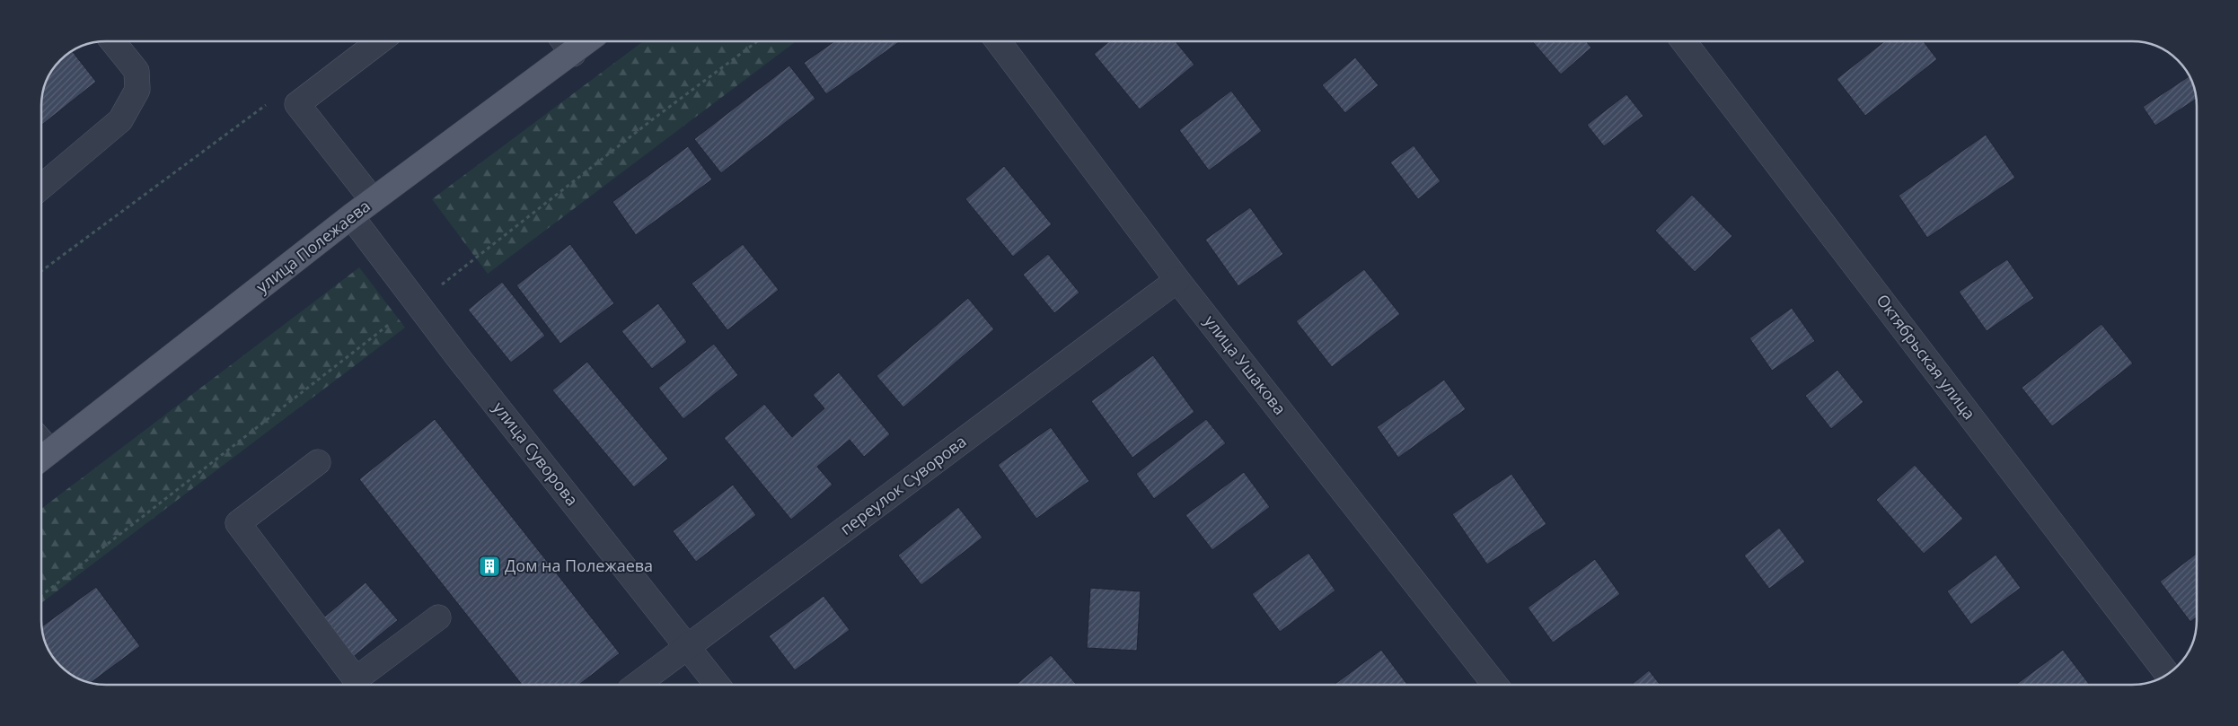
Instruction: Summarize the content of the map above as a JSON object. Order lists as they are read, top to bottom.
{
  "streets": {
    "main road": ["улица Полежаева"],
    "street": [
      "Октябрьская улица",
      "улица Ушакова",
      "улица Суворова",
      "переулок Суворова"
    ]
  },
  "crossings": [
    ["улица Полежаева", "улица Суворова"],
    ["улица Ушакова", "переулок Суворова"],
    ["улица Суворова", "переулок Суворова"]
  ],
  "places": {
    "building": ["Дом на Полежаева"]
  }
}
